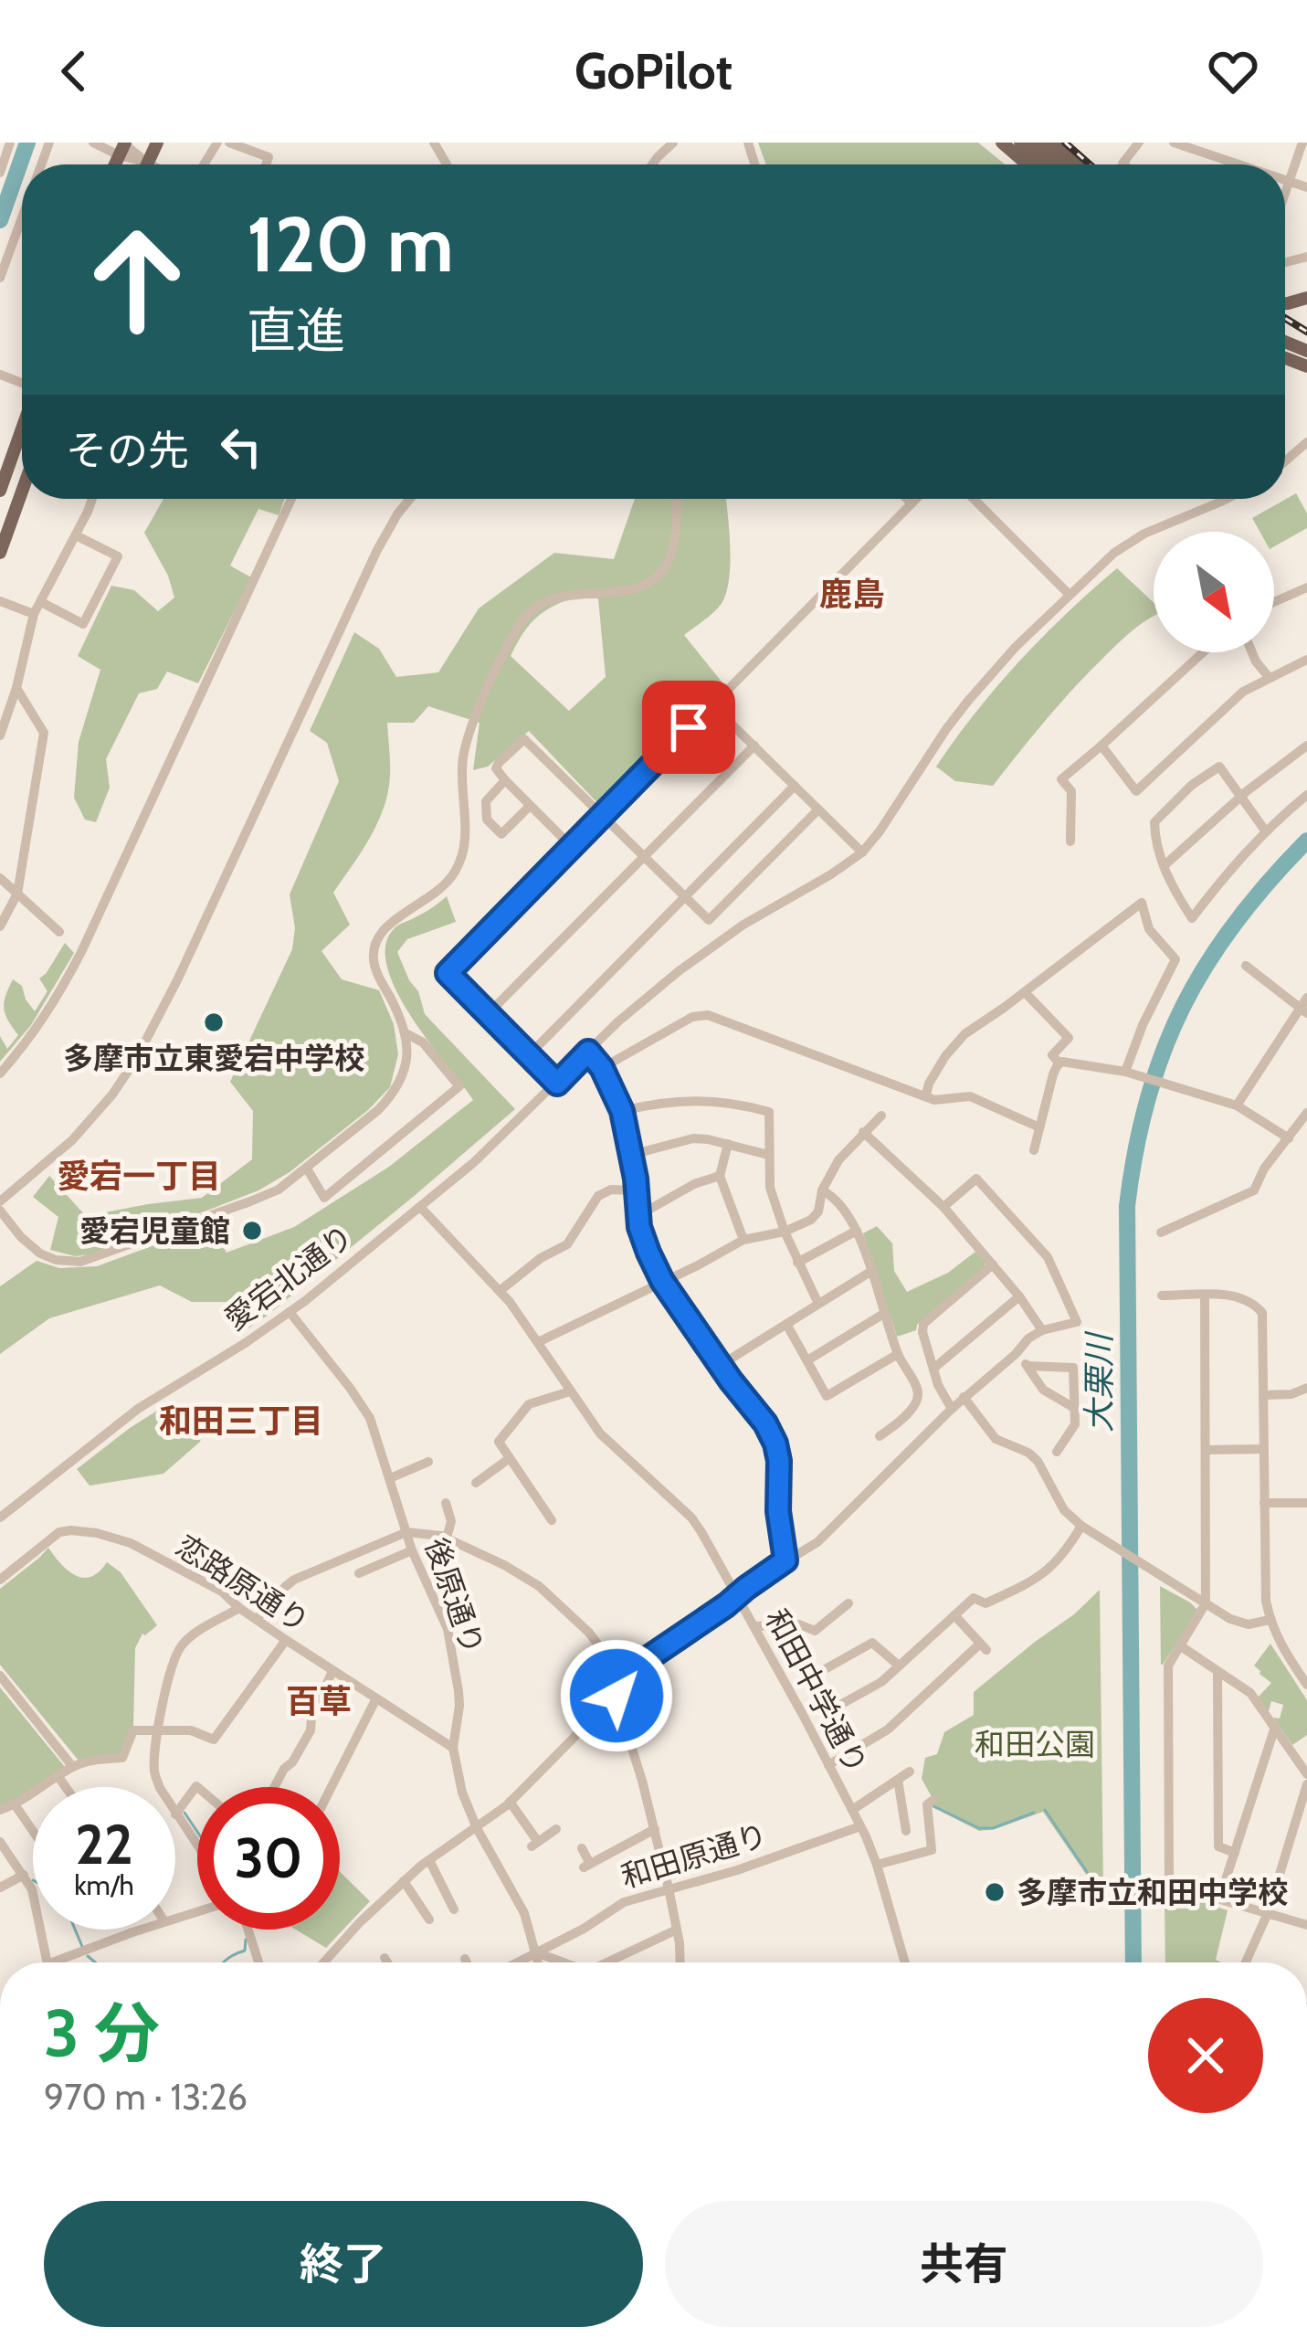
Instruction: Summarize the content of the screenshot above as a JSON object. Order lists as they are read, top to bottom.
{
  "streets": {
    "street": [
      "愛宕北通り",
      "恋路原通り",
      "後原通り",
      "和田中学通り",
      "和田原通り"
    ]
  },
  "crossings": [
    ["愛宕北通り", "後原通り"],
    ["愛宕北通り", "和田中学通り"],
    ["恋路原通り", "後原通り"],
    ["後原通り", "和田原通り"],
    ["和田中学通り", "和田原通り"]
  ],
  "districts": [
    "鹿島",
    "愛宕一丁目",
    "和田三丁目",
    "百草"
  ],
  "water": ["大栗川"],
  "parks": ["和田公園"],
  "places": ["多摩市立東愛宕中学校", "愛宕児童館", "多摩市立和田中学校"],
  "north": "bottom right",
  "page": {
    "header": "GoPilot",
    "turn": ["120 m", "直進"],
    "then": "その先",
    "speed": "22 km/h",
    "limit": "30",
    "heading": ["3 分", "970 m · 13:26"],
    "buttons": ["終了", "共有"]
  }
}
